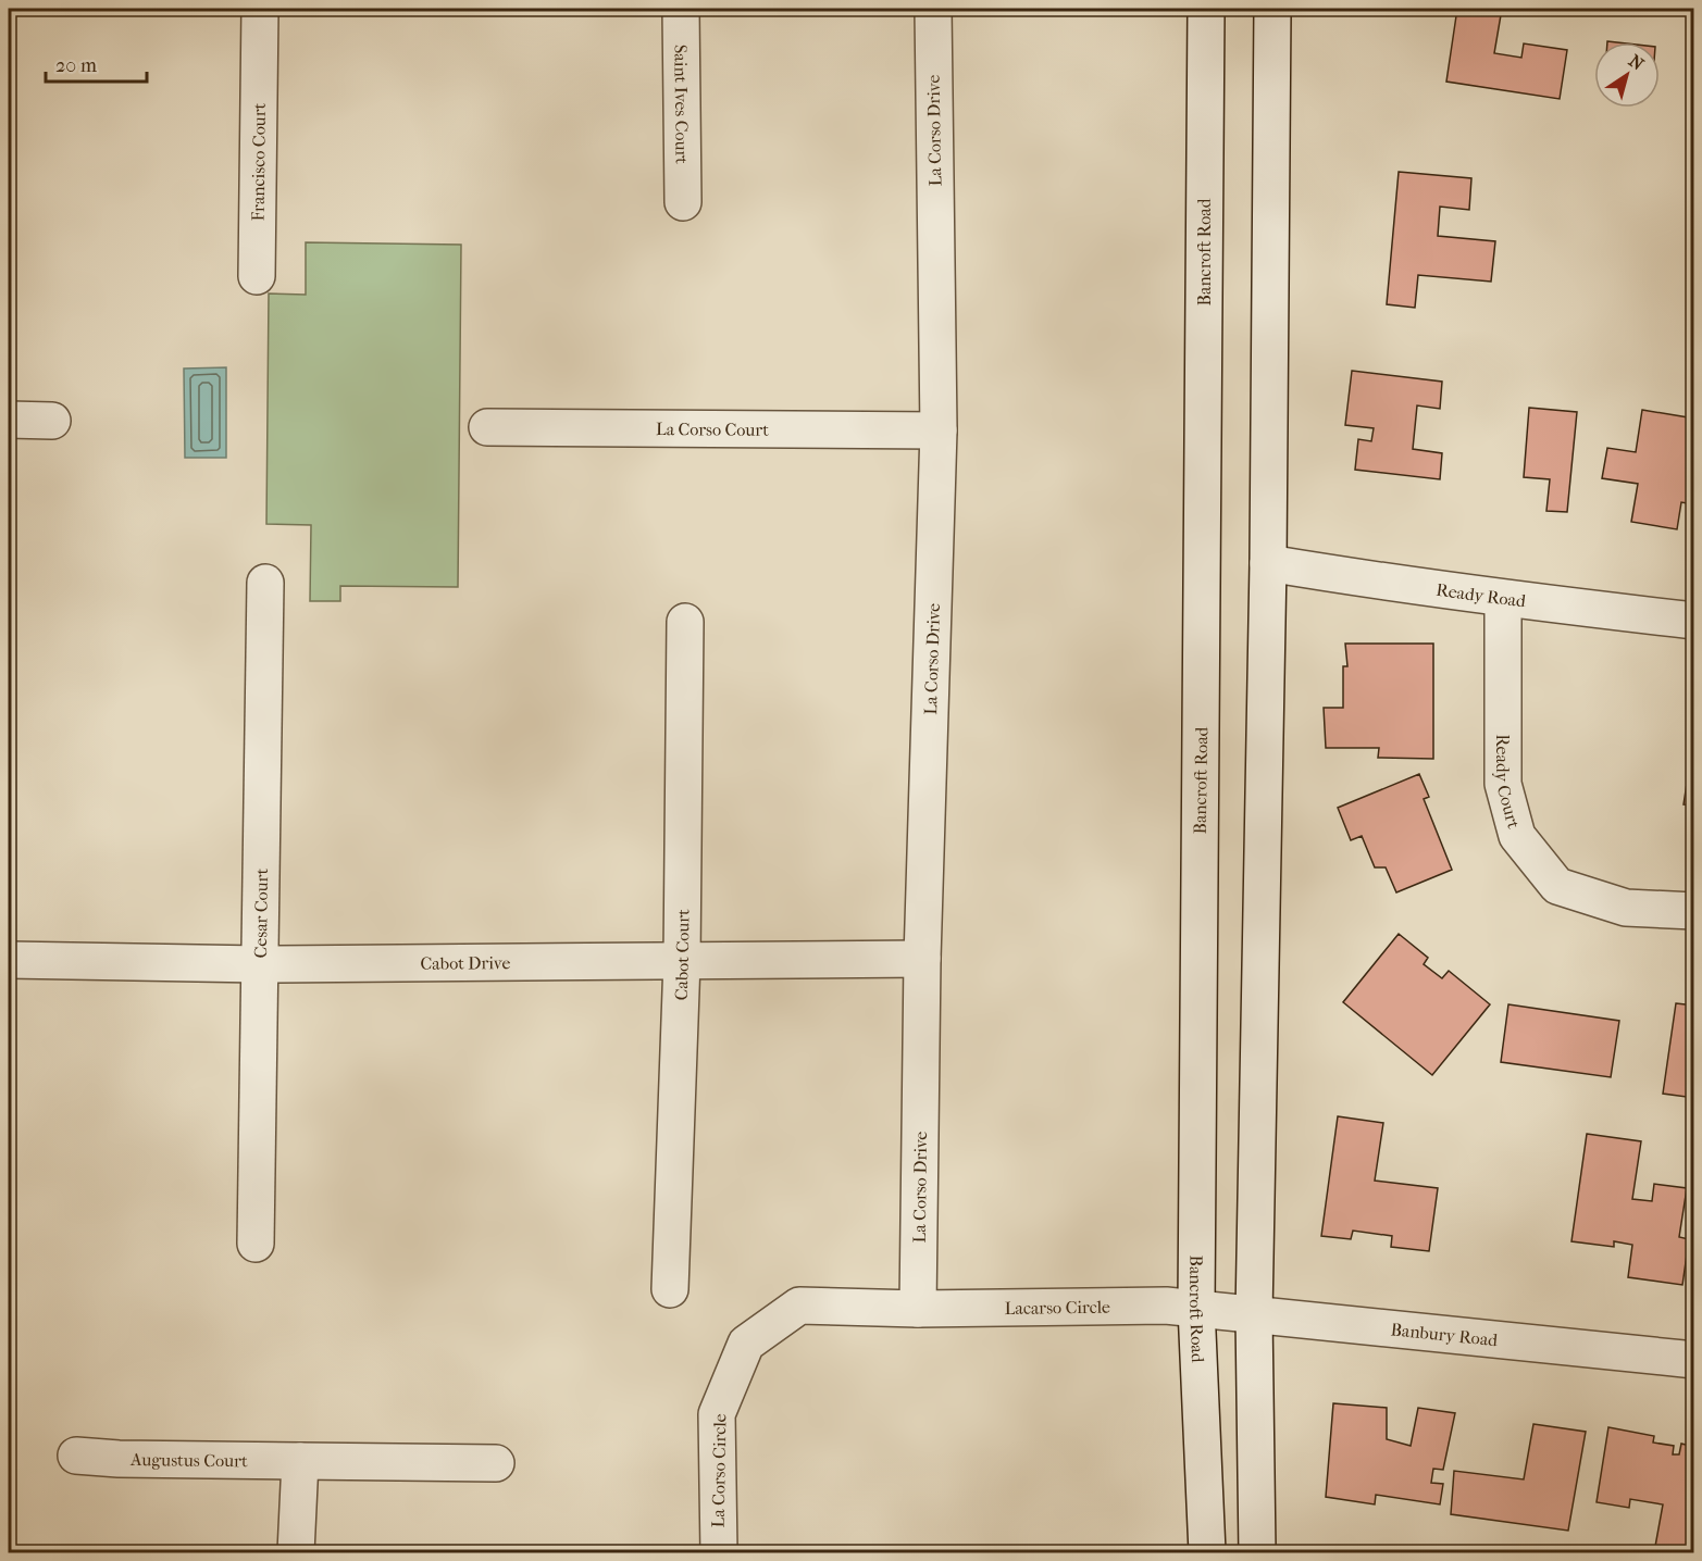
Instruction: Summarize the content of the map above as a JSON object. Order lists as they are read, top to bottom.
{
  "streets": {
    "street": [
      "Saint Ives Court",
      "La Corso Drive",
      "Francisco Court",
      "Bancroft Road",
      "La Corso Court",
      "Ready Road",
      "Ready Court",
      "Cesar Court",
      "Cabot Court",
      "Cabot Drive",
      "Lacarso Circle",
      "Banbury Road",
      "Augustus Court",
      "La Corso Circle"
    ]
  },
  "crossings": [
    ["La Corso Drive", "La Corso Court"],
    ["La Corso Drive", "Cabot Drive"],
    ["La Corso Drive", "Lacarso Circle"],
    ["La Corso Drive", "La Corso Circle"],
    ["Bancroft Road", "Lacarso Circle"],
    ["Bancroft Road", "Banbury Road"],
    ["Ready Road", "Ready Court"],
    ["Cesar Court", "Cabot Drive"],
    ["Cabot Court", "Cabot Drive"],
    ["Lacarso Circle", "Banbury Road"],
    ["Lacarso Circle", "La Corso Circle"]
  ],
  "scale_bar": "20 m",
  "north": "top right"
}
